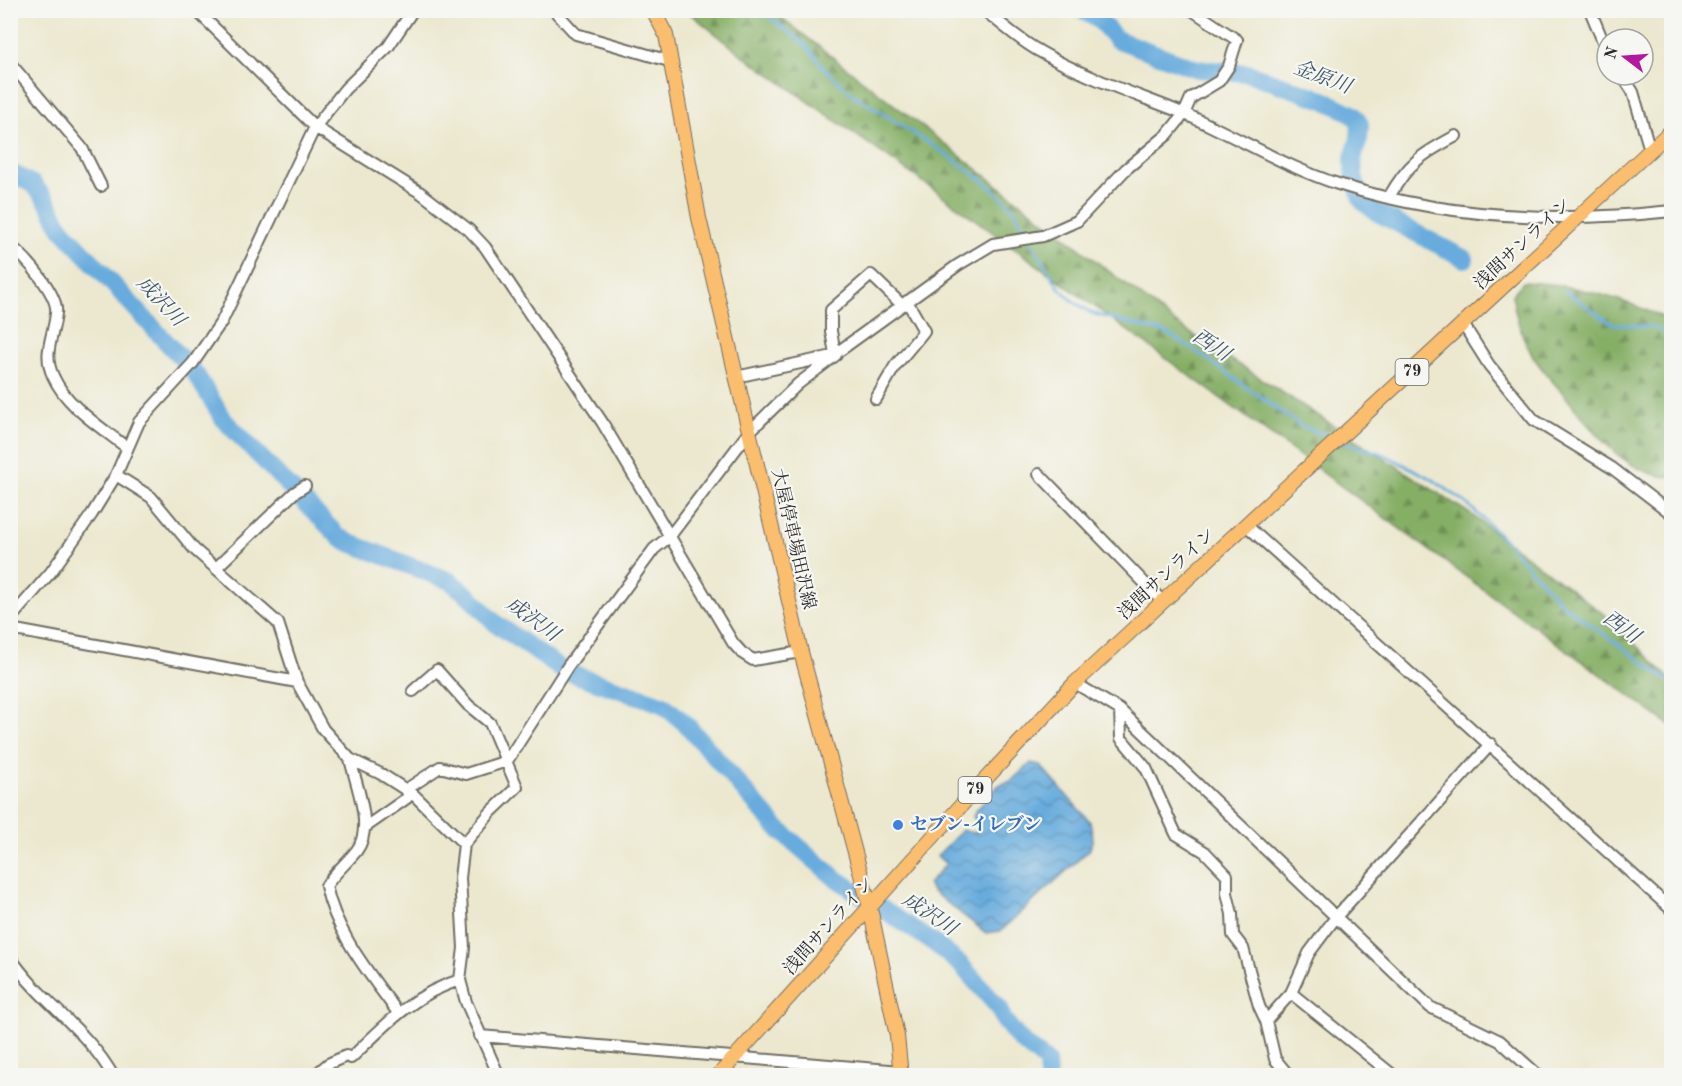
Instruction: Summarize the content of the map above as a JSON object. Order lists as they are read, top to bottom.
{
  "streets": {
    "main road": ["浅間サンライン", "79", "大屋停車場田沢線"]
  },
  "crossings": [
    ["浅間サンライン", "大屋停車場田沢線"]
  ],
  "water": ["金原川", "成沢川", "西川"],
  "places": ["セブン-イレブン"],
  "north": "left"
}
